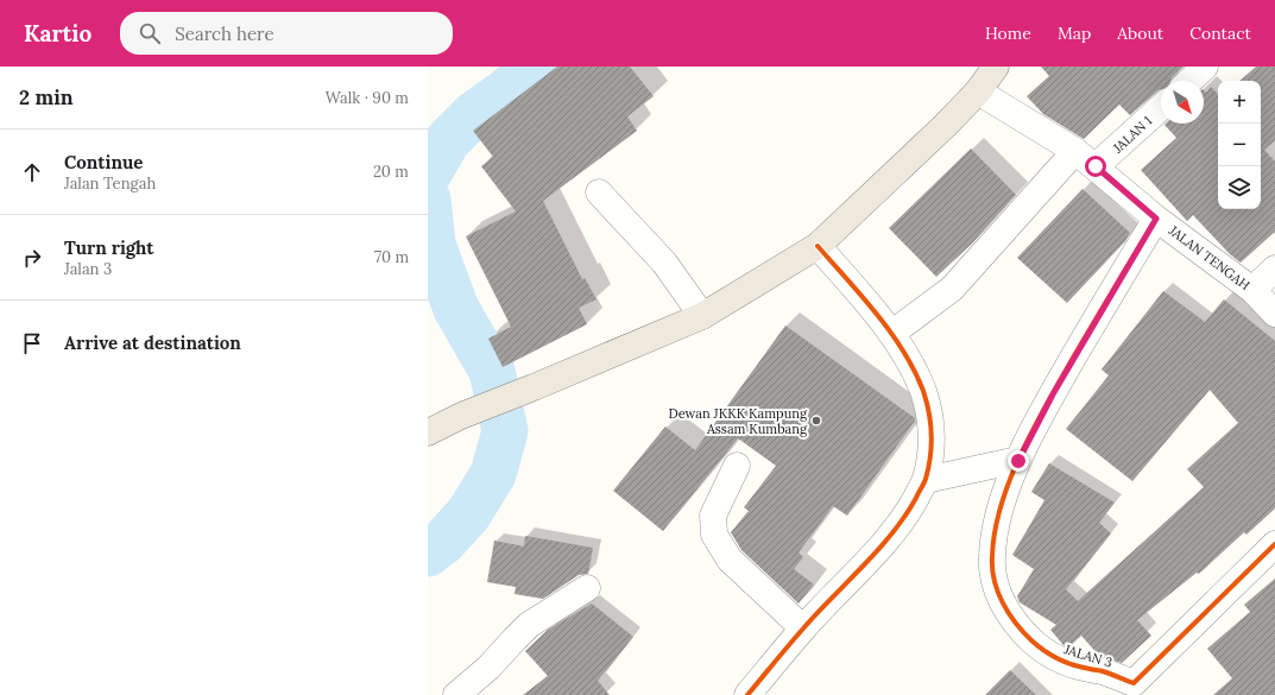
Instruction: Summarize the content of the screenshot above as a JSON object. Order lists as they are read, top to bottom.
{
  "streets": {
    "street": ["JALAN 1", "JALAN TENGAH", "JALAN 3"]
  },
  "crossings": [
    ["JALAN 1", "JALAN TENGAH"],
    ["JALAN TENGAH", "JALAN 3"]
  ],
  "places": ["Dewan JKKK Kampung Assam Kumbang"],
  "north": "bottom right",
  "page": {
    "header": "Kartio",
    "search": "Search here",
    "nav": [
      "Home",
      "Map",
      "About",
      "Contact"
    ],
    "heading": ["2 min", "Walk · 90 m"],
    "map_buttons": ["+", "−"],
    "list": [
      ["Continue", "Jalan Tengah", "20 m"],
      ["Turn right", "Jalan 3", "70 m"],
      "Arrive at destination"
    ]
  }
}
